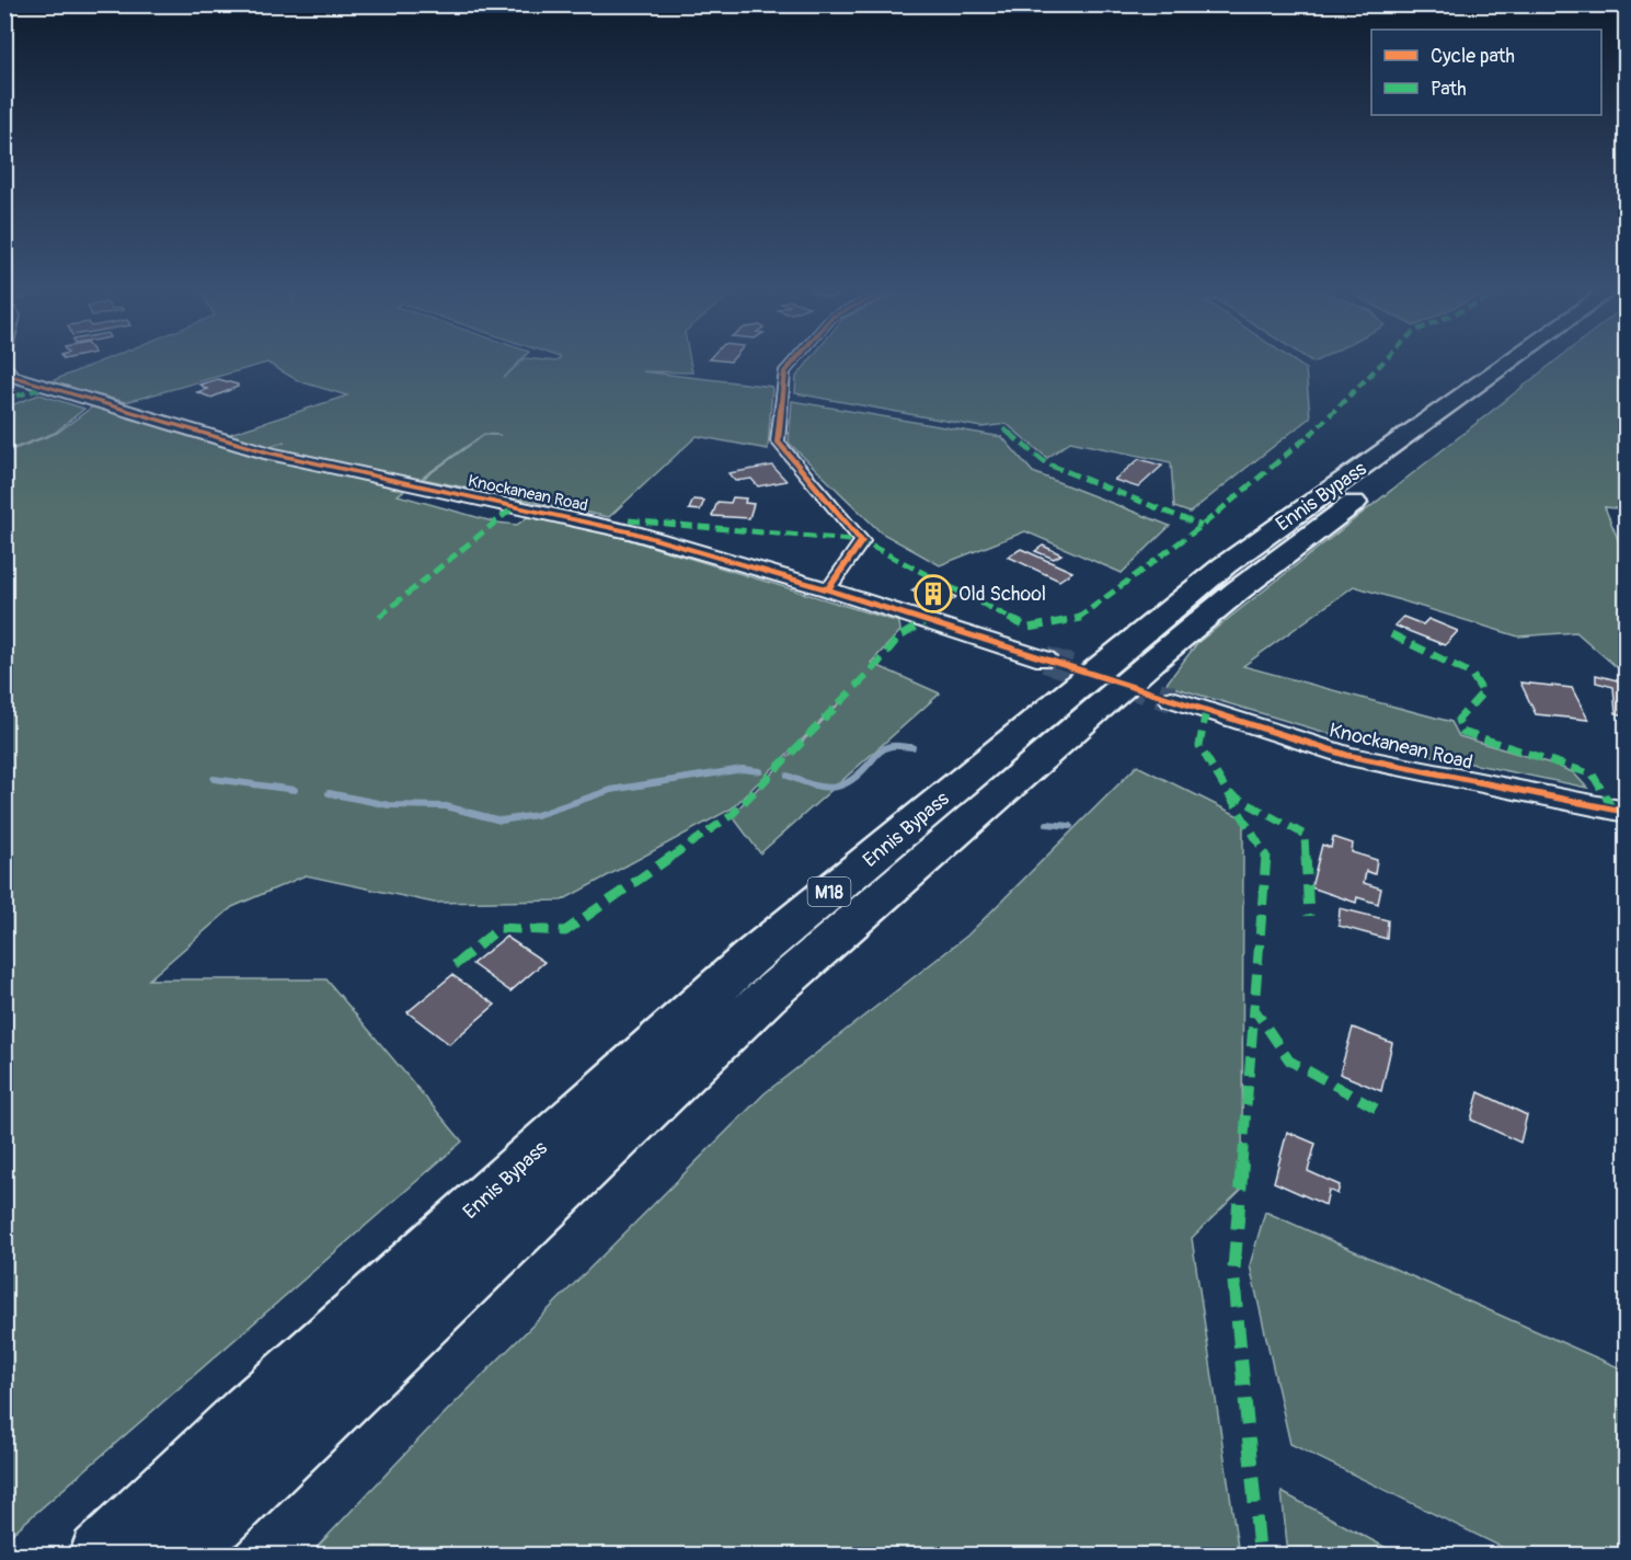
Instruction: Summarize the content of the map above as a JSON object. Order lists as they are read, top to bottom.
{
  "streets": {
    "highway": ["Ennis Bypass", "M18"],
    "street": ["Knockanean Road"]
  },
  "places": {
    "building": ["Old School"]
  },
  "legend": ["Cycle path", "Path"]
}
